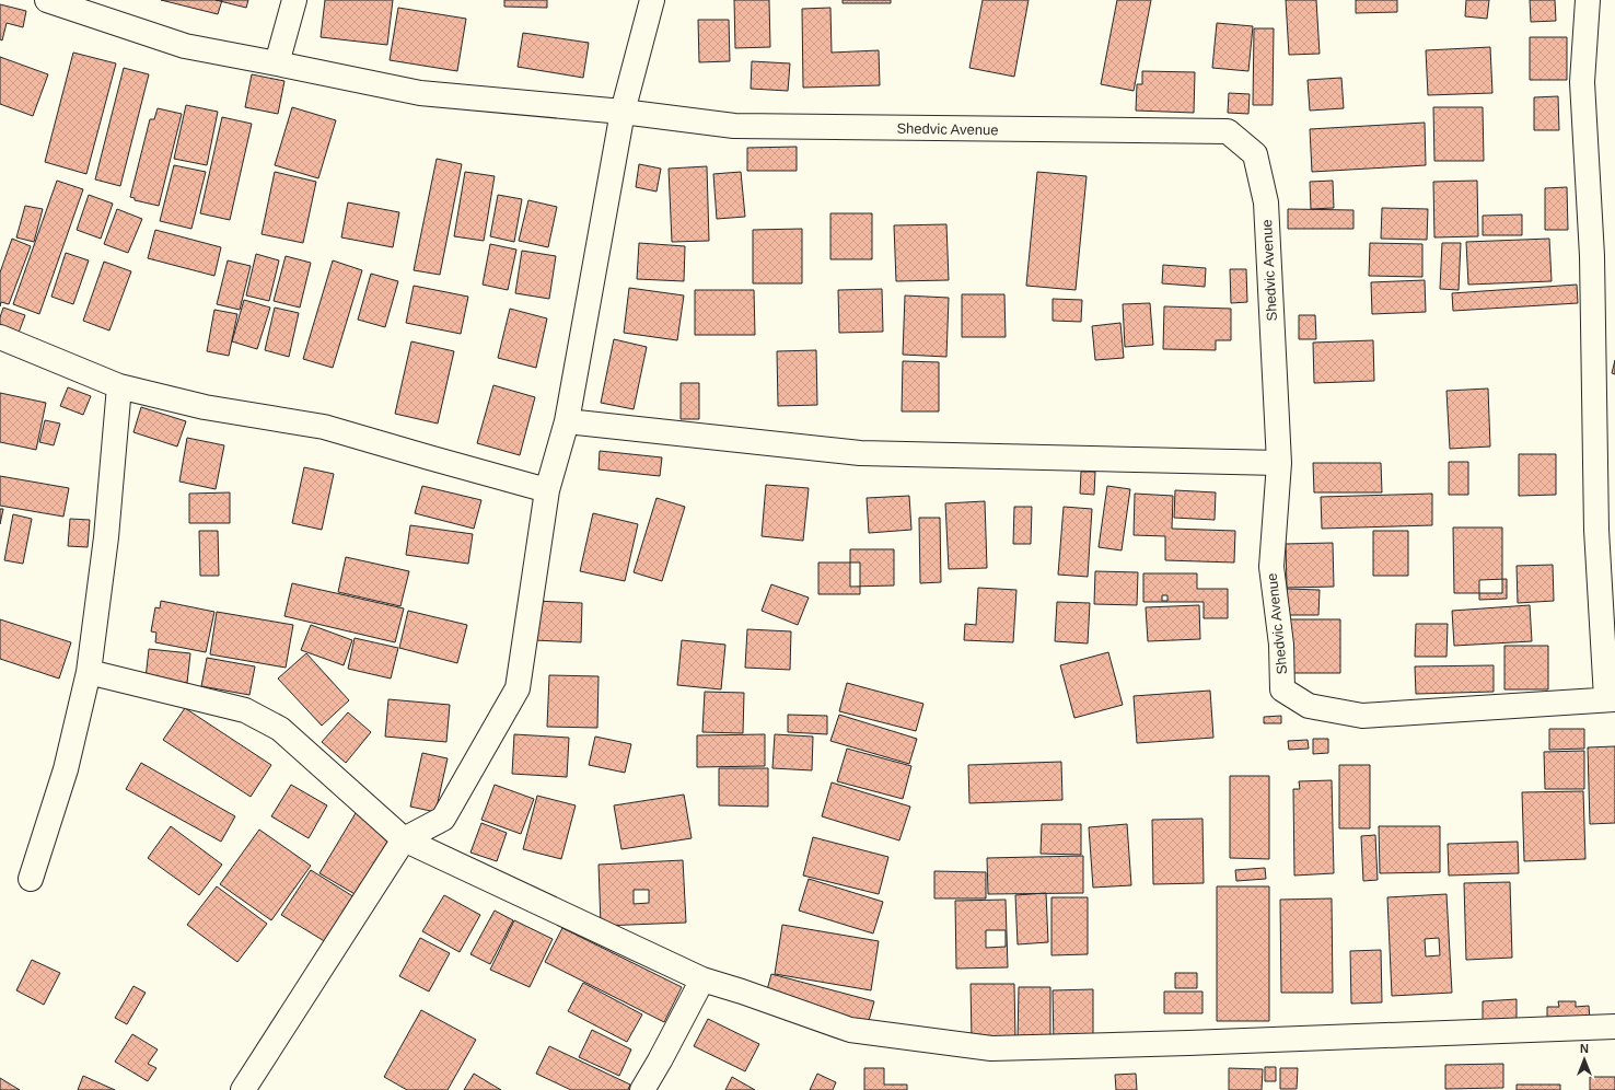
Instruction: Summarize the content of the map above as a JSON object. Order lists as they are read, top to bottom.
{
  "streets": {
    "street": ["Shedvic Avenue"]
  },
  "north": "top"
}
